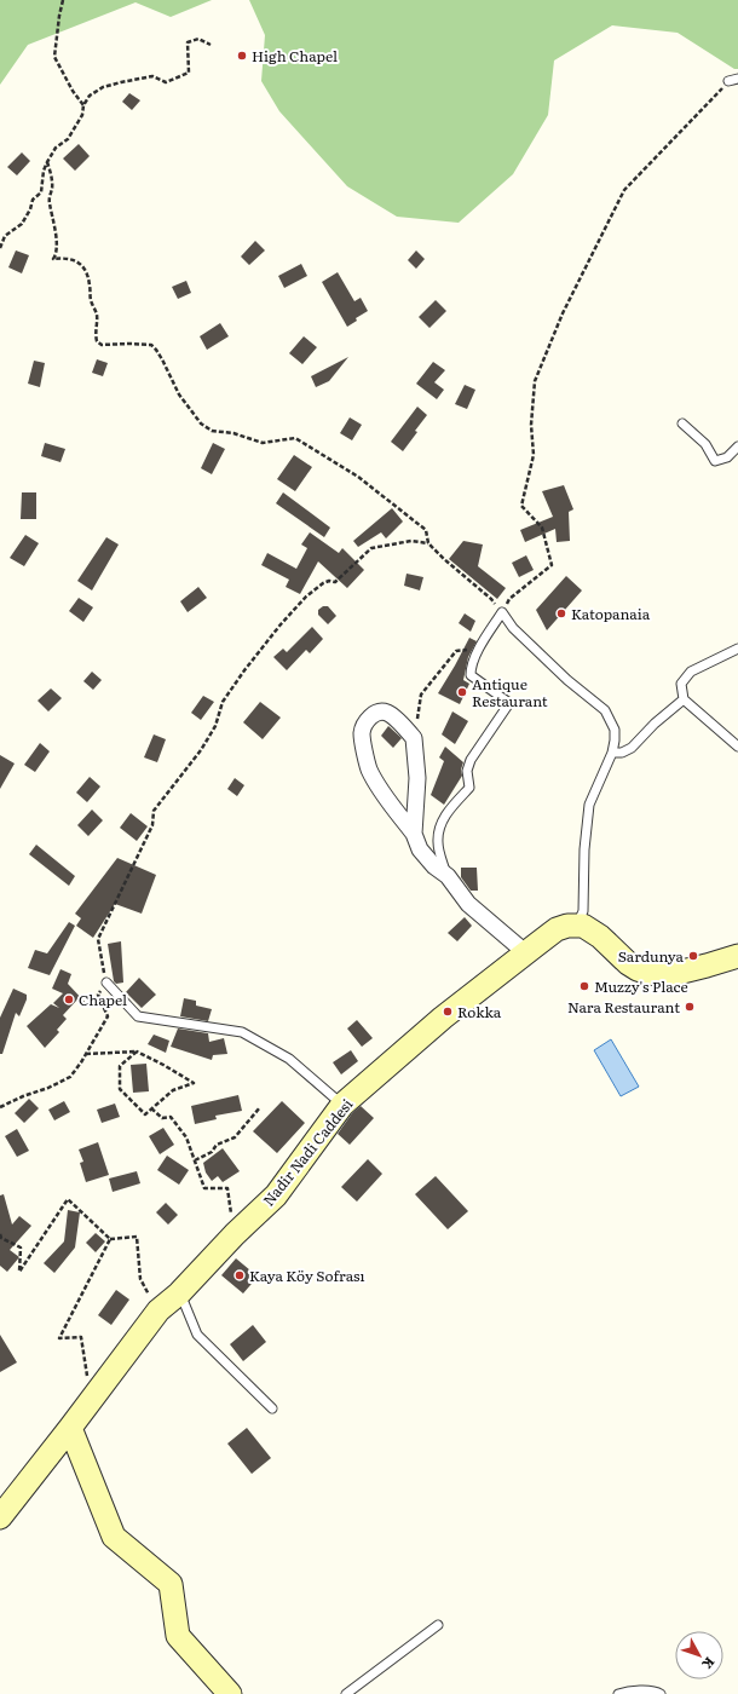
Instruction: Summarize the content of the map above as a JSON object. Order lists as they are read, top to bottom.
{
  "streets": {
    "street": ["Nadir Nadi Caddesi"]
  },
  "places": [
    "High Chapel",
    "Katopanaia",
    "Antique Restaurant",
    "Sardunya",
    "Muzzy's Place",
    "Chapel",
    "Nara Restaurant",
    "Rokka",
    "Kaya Köy Sofrası"
  ],
  "north": "bottom right"
}
